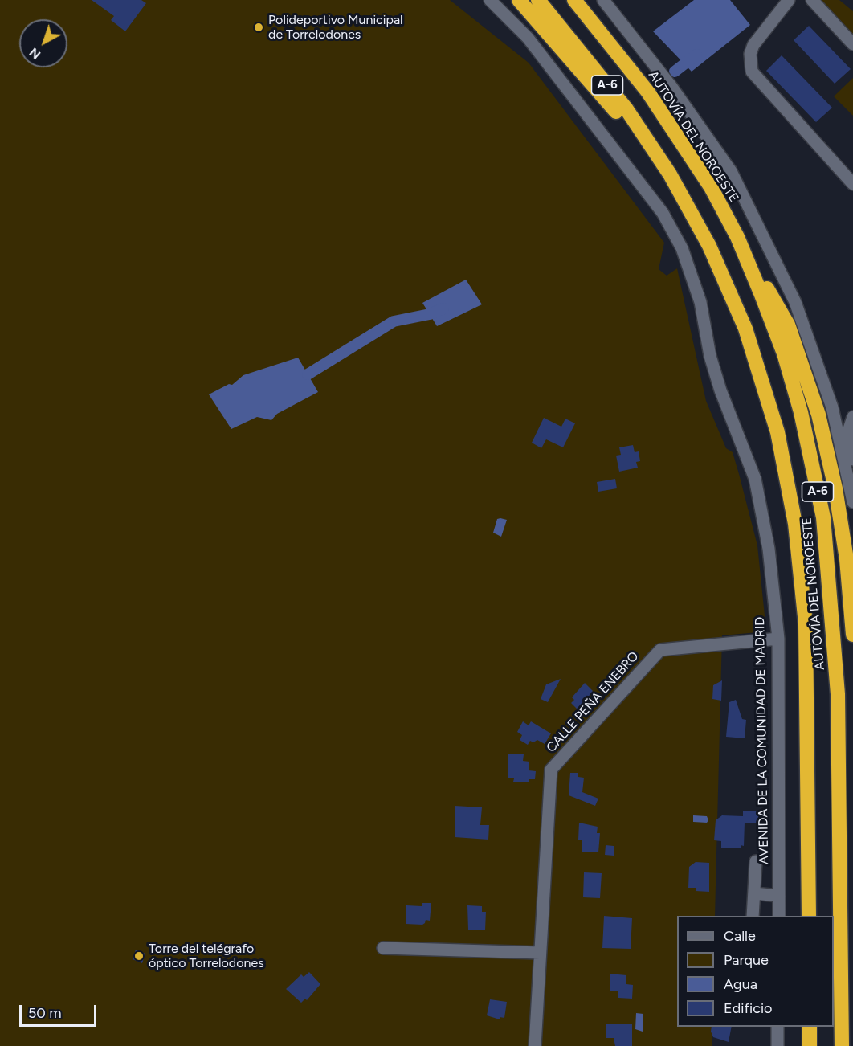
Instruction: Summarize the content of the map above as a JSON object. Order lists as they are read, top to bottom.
{
  "streets": {
    "highway": ["A-6", "AUTOVÍA DEL NOROESTE"],
    "street": ["CALLE PEÑA ENEBRO", "AVENIDA DE LA COMUNIDAD DE MADRID"]
  },
  "crossings": [
    ["CALLE PEÑA ENEBRO", "AVENIDA DE LA COMUNIDAD DE MADRID"]
  ],
  "places": ["Polideportivo Municipal de Torrelodones", "Torre del telégrafo óptico Torrelodones"],
  "legend": [
    "Calle",
    "Parque",
    "Agua",
    "Edificio"
  ],
  "scale_bar": "50 m",
  "north": "bottom left"
}
